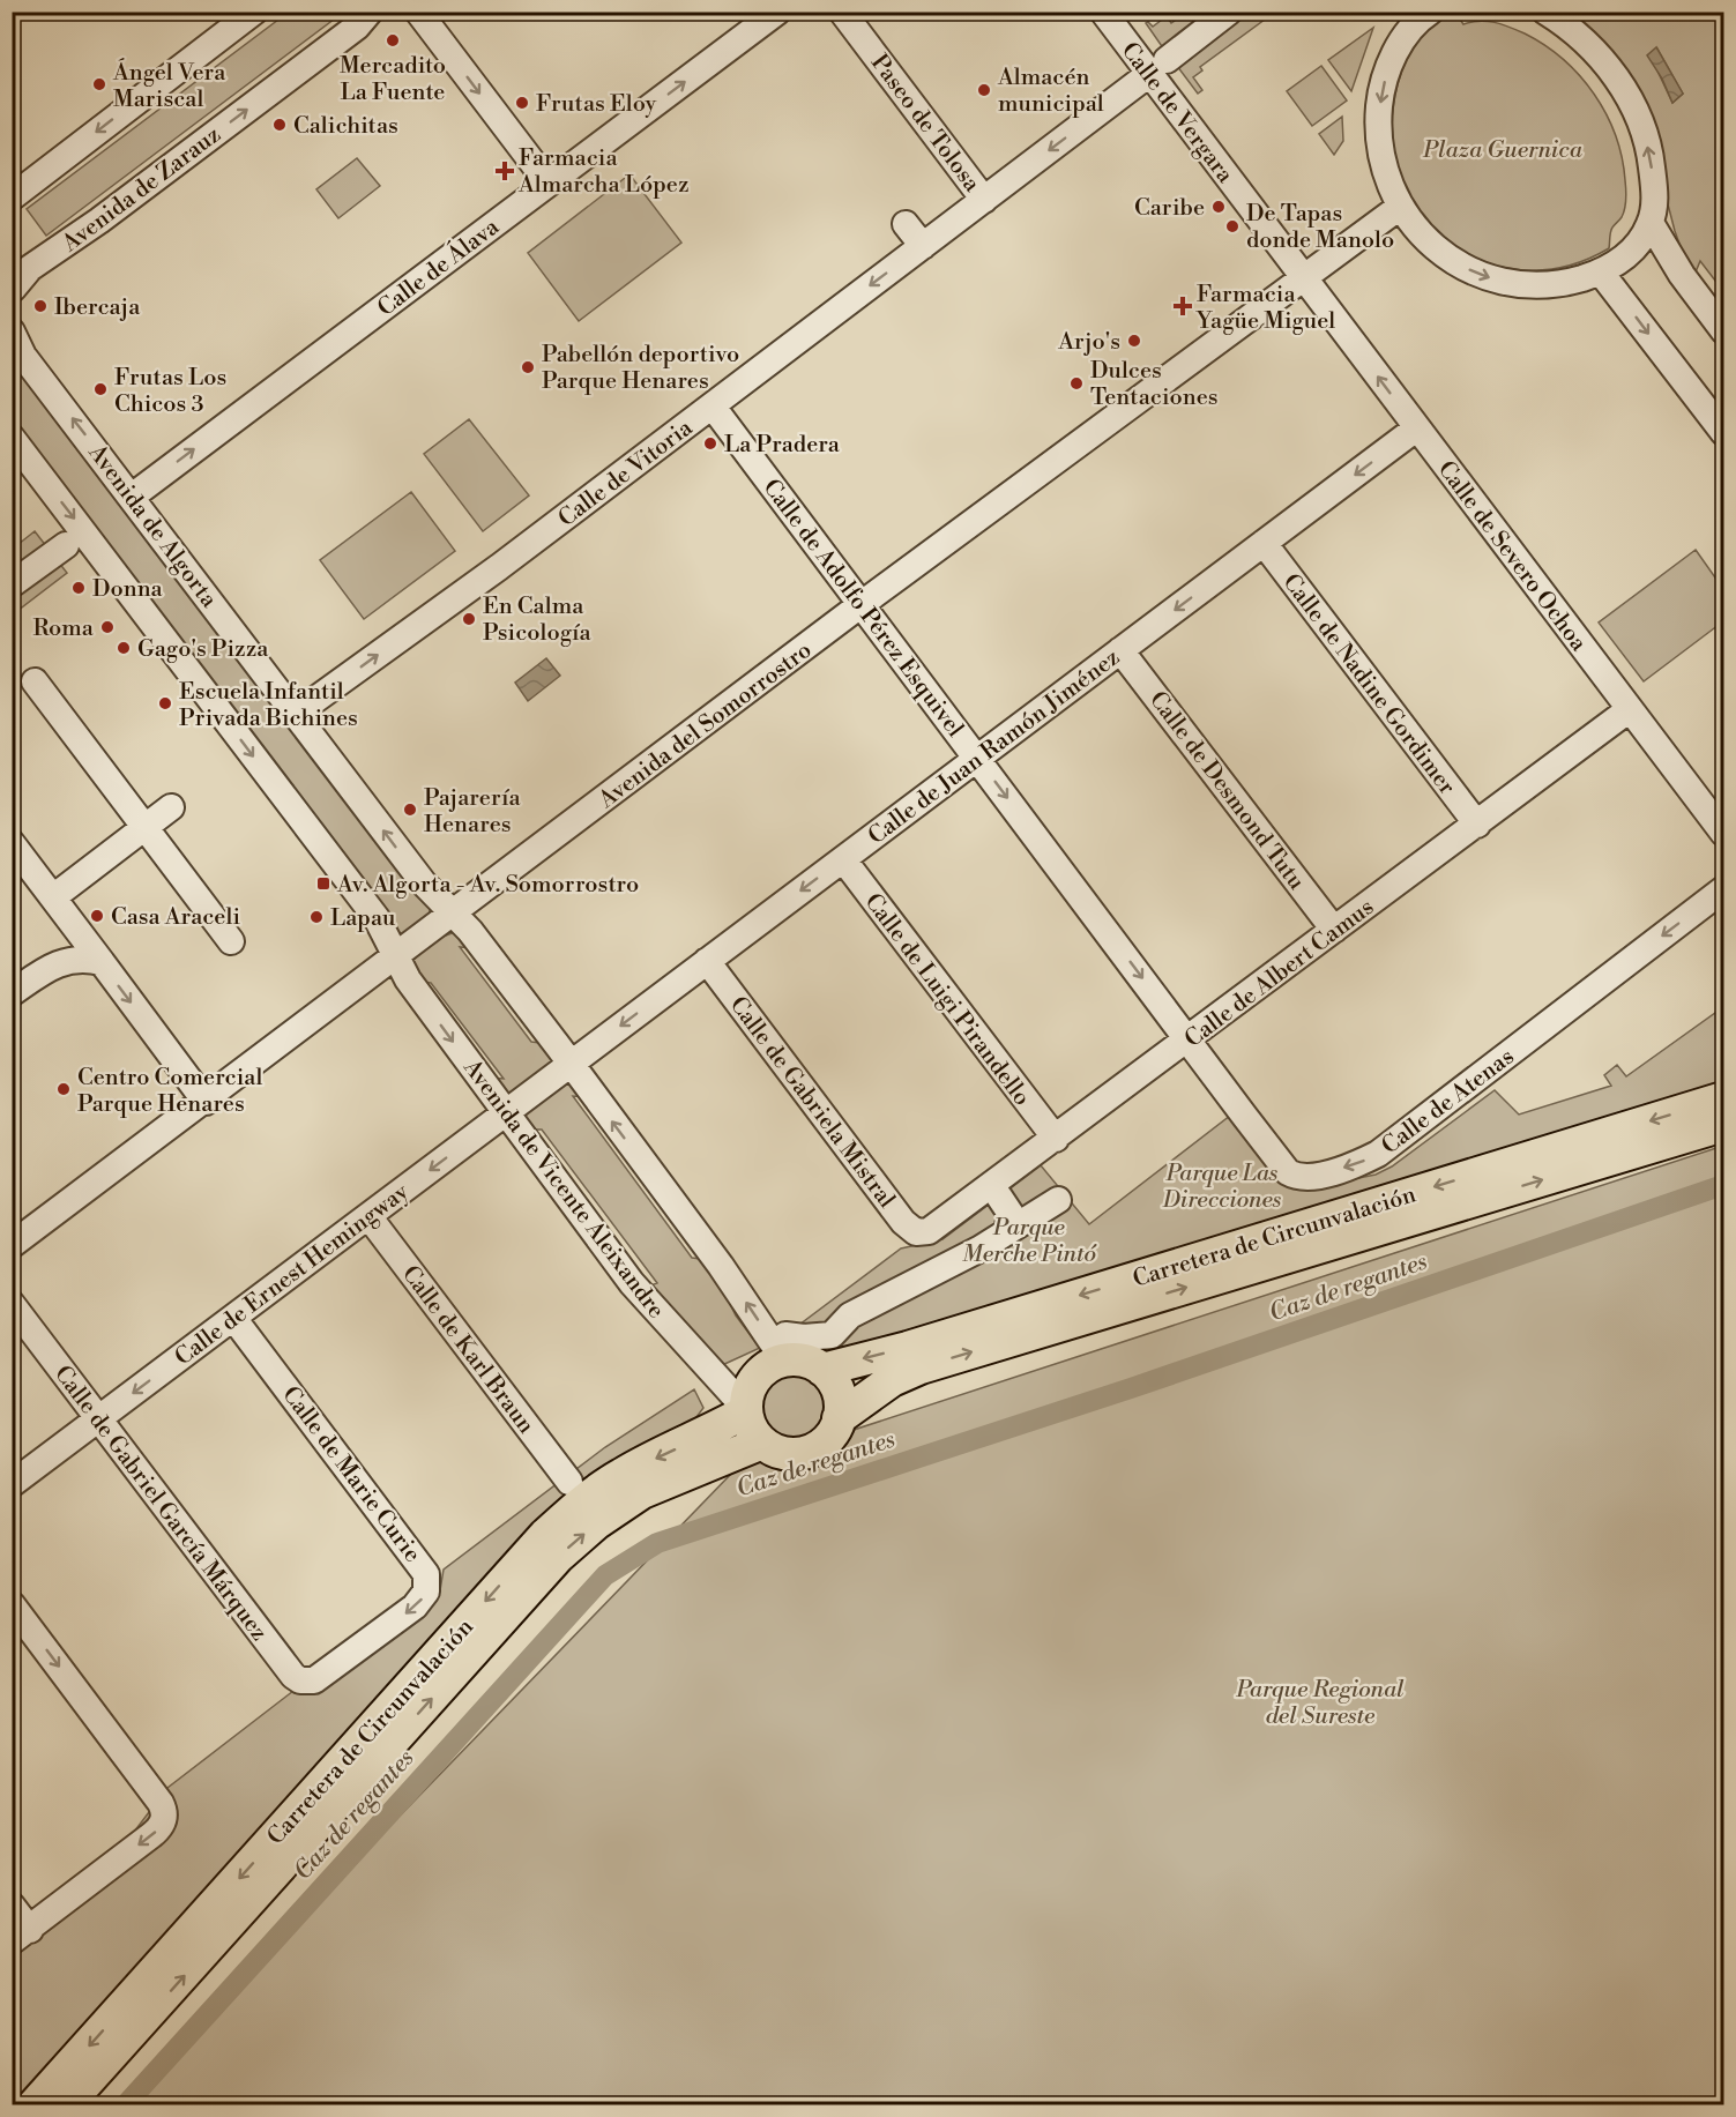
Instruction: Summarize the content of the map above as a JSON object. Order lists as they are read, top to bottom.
{
  "streets": {
    "main road": ["Carretera de Circunvalación"],
    "street": [
      "Calle de Vergara",
      "Paseo de Tolosa",
      "Avenida de Zarauz",
      "Calle de Álava",
      "Calle de Vitoria",
      "Avenida de Algorta",
      "Calle de Severo Ochoa",
      "Calle de Adolfo Pérez Esquivel",
      "Calle de Nadine Gordimer",
      "Avenida del Somorrostro",
      "Calle de Juan Ramón Jiménez",
      "Calle de Desmond Tutu",
      "Calle de Albert Camus",
      "Calle de Luigi Pirandello",
      "Calle de Atenas",
      "Calle de Gabriela Mistral",
      "Avenida de Vicente Aleixandre",
      "Calle de Ernest Hemingway",
      "Calle de Karl Braun",
      "Calle de Marie Curie",
      "Calle de Gabriel García Márquez"
    ]
  },
  "crossings": [
    ["Calle de Vergara", "Calle de Vitoria"],
    ["Calle de Vergara", "Calle de Severo Ochoa"],
    ["Calle de Vergara", "Avenida del Somorrostro"],
    ["Paseo de Tolosa", "Calle de Vitoria"],
    ["Calle de Álava", "Avenida de Algorta"],
    ["Calle de Vitoria", "Avenida de Algorta"],
    ["Calle de Vitoria", "Calle de Adolfo Pérez Esquivel"],
    ["Avenida de Algorta", "Avenida del Somorrostro"],
    ["Calle de Severo Ochoa", "Avenida del Somorrostro"],
    ["Calle de Severo Ochoa", "Calle de Juan Ramón Jiménez"],
    ["Calle de Severo Ochoa", "Calle de Albert Camus"],
    ["Calle de Adolfo Pérez Esquivel", "Avenida del Somorrostro"],
    ["Calle de Adolfo Pérez Esquivel", "Calle de Juan Ramón Jiménez"],
    ["Calle de Adolfo Pérez Esquivel", "Calle de Albert Camus"],
    ["Calle de Adolfo Pérez Esquivel", "Calle de Atenas"],
    ["Calle de Nadine Gordimer", "Calle de Juan Ramón Jiménez"],
    ["Calle de Nadine Gordimer", "Calle de Albert Camus"],
    ["Avenida del Somorrostro", "Avenida de Vicente Aleixandre"],
    ["Calle de Juan Ramón Jiménez", "Calle de Desmond Tutu"],
    ["Calle de Juan Ramón Jiménez", "Calle de Luigi Pirandello"],
    ["Calle de Juan Ramón Jiménez", "Calle de Gabriela Mistral"],
    ["Calle de Juan Ramón Jiménez", "Calle de Ernest Hemingway"],
    ["Calle de Desmond Tutu", "Calle de Albert Camus"],
    ["Calle de Albert Camus", "Calle de Luigi Pirandello"],
    ["Calle de Albert Camus", "Calle de Atenas"],
    ["Calle de Albert Camus", "Calle de Gabriela Mistral"],
    ["Avenida de Vicente Aleixandre", "Carretera de Circunvalación"],
    ["Avenida de Vicente Aleixandre", "Calle de Ernest Hemingway"],
    ["Calle de Ernest Hemingway", "Calle de Karl Braun"],
    ["Calle de Ernest Hemingway", "Calle de Marie Curie"],
    ["Calle de Ernest Hemingway", "Calle de Gabriel García Márquez"],
    ["Calle de Marie Curie", "Calle de Gabriel García Márquez"]
  ],
  "one_way": [
    "Calle de Álava",
    "Calle de Adolfo Pérez Esquivel",
    "Calle de Juan Ramón Jiménez",
    "Calle de Ernest Hemingway"
  ],
  "water": ["Caz de regantes"],
  "parks": [
    "Plaza Guernica",
    "Parque Las Direcciones",
    "Parque Merche Pintó",
    "Parque Regional del Sureste"
  ],
  "places": {
    "other": [
      "Mercadito La Fuente",
      "Ángel Vera Mariscal",
      "Almacén municipal",
      "Frutas Eloy",
      "Calichitas",
      "Caribe",
      "De Tapas donde Manolo",
      "Ibercaja",
      "Arjo's",
      "Pabellón deportivo Parque Henares",
      "Dulces Tentaciones",
      "Frutas Los Chicos 3",
      "La Pradera",
      "Donna",
      "En Calma Psicología",
      "Roma",
      "Gago's Pizza",
      "Escuela Infantil Privada Bichines",
      "Pajarería Henares",
      "Casa Araceli",
      "Lapau",
      "Centro Comercial Parque Henares"
    ],
    "health": ["Farmacia Almarcha López", "Farmacia Yagüe Miguel"],
    "transit": ["Av. Algorta - Av. Somorrostro"]
  }
}
